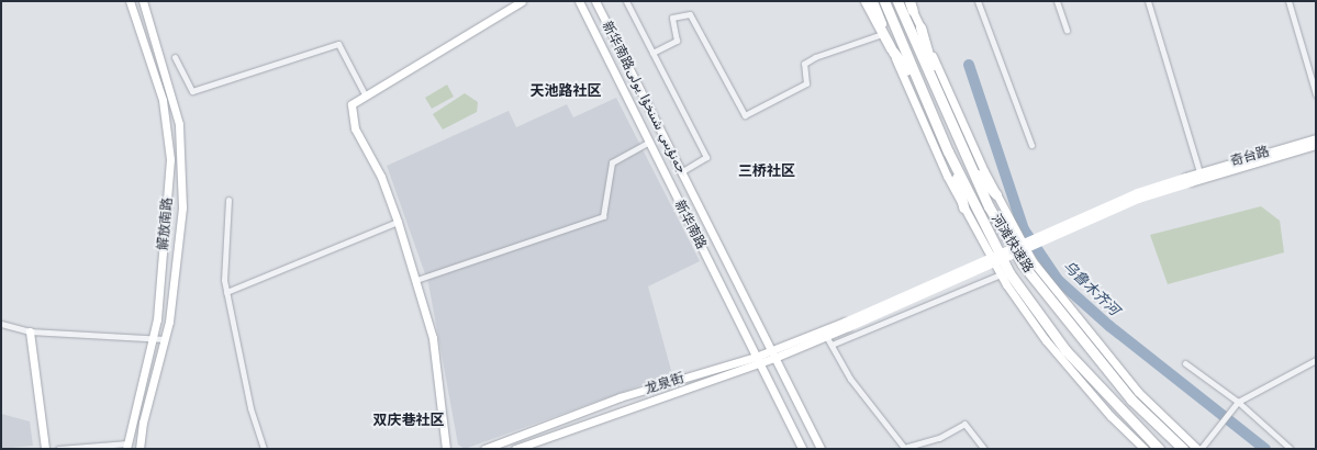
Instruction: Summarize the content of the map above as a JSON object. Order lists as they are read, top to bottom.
{
  "streets": {
    "highway": ["河滩快速路"],
    "street": [
      "新华南路جەنۇبىي شىنخۇا يولى",
      "奇台路",
      "解放南路",
      "新华南路",
      "龙泉街"
    ]
  },
  "crossings": [
    ["新华南路جەنۇبىي شىنخۇا يولى", "龙泉街"],
    ["新华南路", "龙泉街"]
  ],
  "districts": ["天池路社区", "三桥社区", "双庆巷社区"],
  "water": ["乌鲁木齐河"]
}
